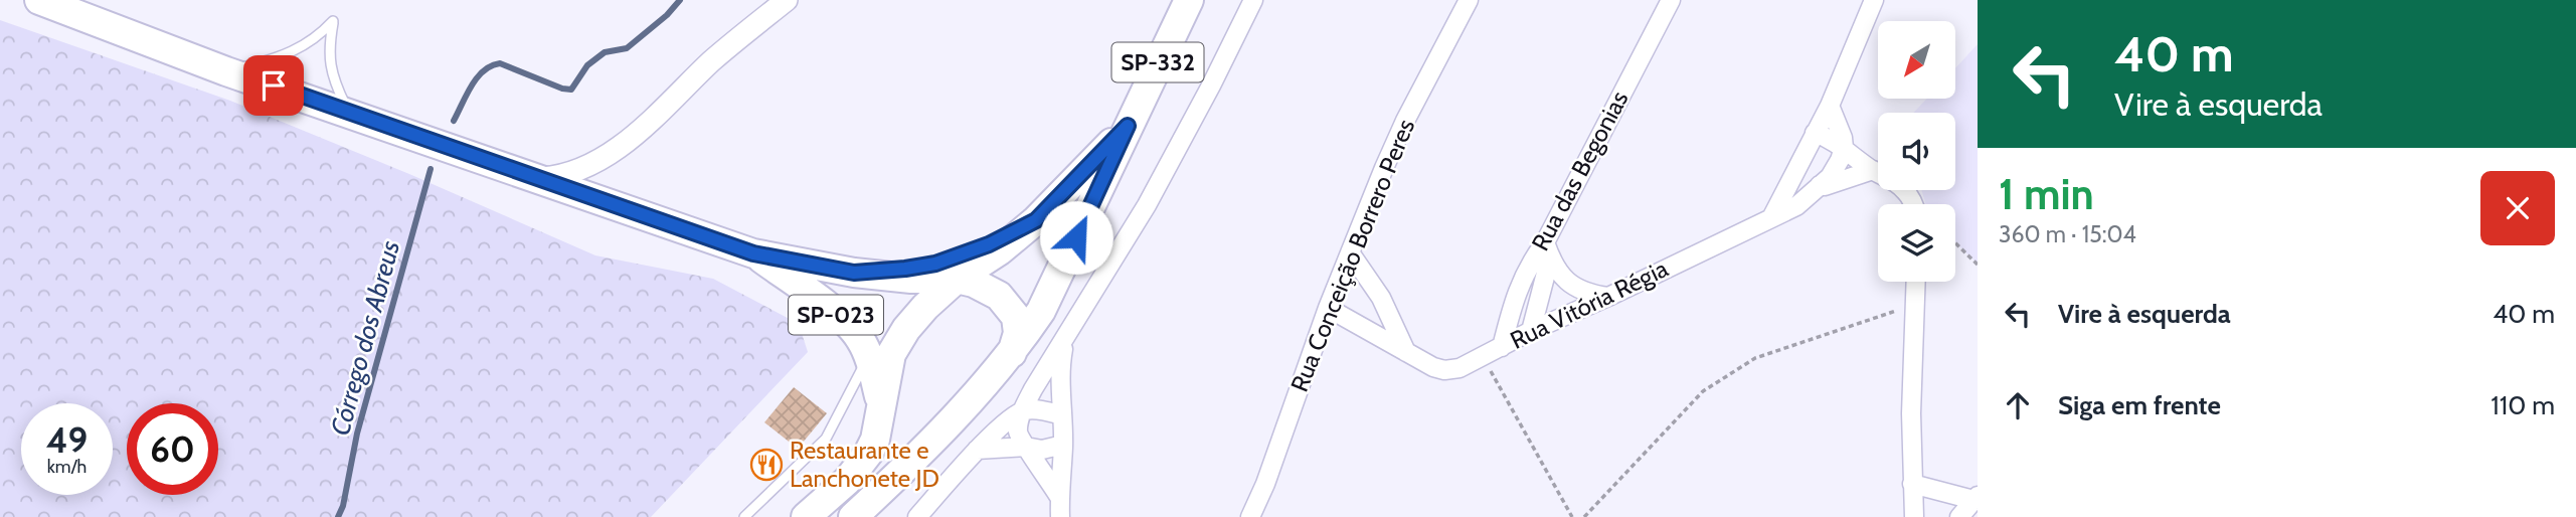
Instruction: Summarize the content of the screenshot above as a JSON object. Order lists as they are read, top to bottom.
{
  "streets": {
    "main road": ["SP-332", "SP-023"],
    "street": ["Rua das Begonias", "Rua Conceição Borrero Peres", "Rua Vitória Régia"]
  },
  "crossings": [
    ["SP-332", "SP-023"],
    ["Rua das Begonias", "Rua Vitória Régia"],
    ["Rua Conceição Borrero Peres", "Rua Vitória Régia"]
  ],
  "water": ["Córrego dos Abreus"],
  "places": {
    "restaurant": ["Restaurante e Lanchonete JD"]
  },
  "north": "bottom left",
  "page": {
    "turn": ["40 m", "Vire à esquerda"],
    "heading": ["1 min", "360 m · 15:04"],
    "list": [
      {
        "name": "Vire à esquerda",
        "value": "40 m"
      },
      {
        "name": "Siga em frente",
        "value": "110 m"
      }
    ],
    "speed": "49 km/h",
    "limit": "60"
  }
}
